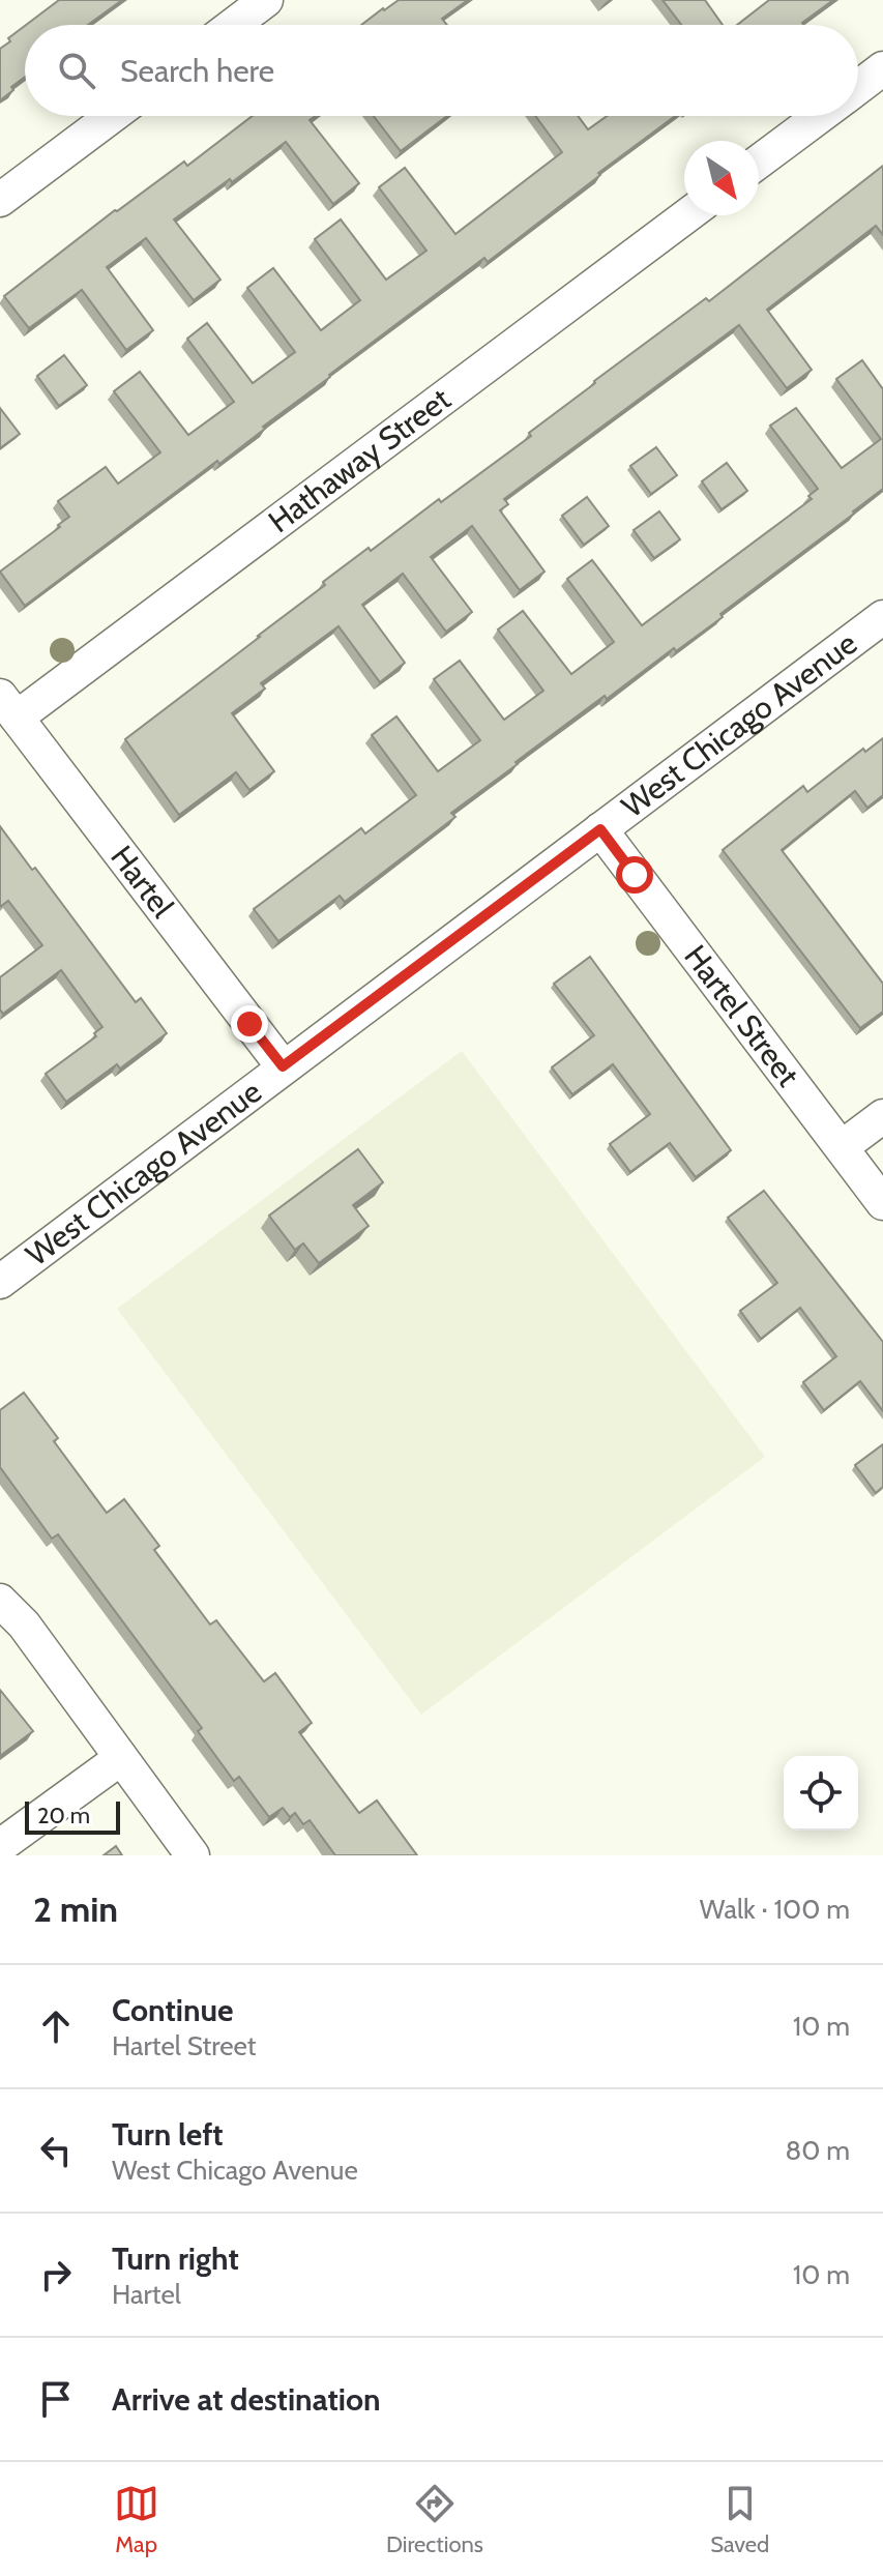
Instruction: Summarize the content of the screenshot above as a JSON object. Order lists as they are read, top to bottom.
{
  "streets": {
    "street": [
      "Hathaway Street",
      "West Chicago Avenue",
      "Hartel",
      "Hartel Street"
    ]
  },
  "crossings": [
    ["Hathaway Street", "Hartel"],
    ["West Chicago Avenue", "Hartel"],
    ["West Chicago Avenue", "Hartel Street"]
  ],
  "scale_bar": "20 m",
  "north": "bottom right",
  "page": {
    "search": "Search here",
    "scale": "20 m",
    "heading": ["2 min", "Walk · 100 m"],
    "list": [
      ["Continue", "Hartel Street", "10 m"],
      ["Turn left", "West Chicago Avenue", "80 m"],
      ["Turn right", "Hartel", "10 m"],
      "Arrive at destination"
    ],
    "nav": ["Map", "Directions", "Saved"]
  }
}
